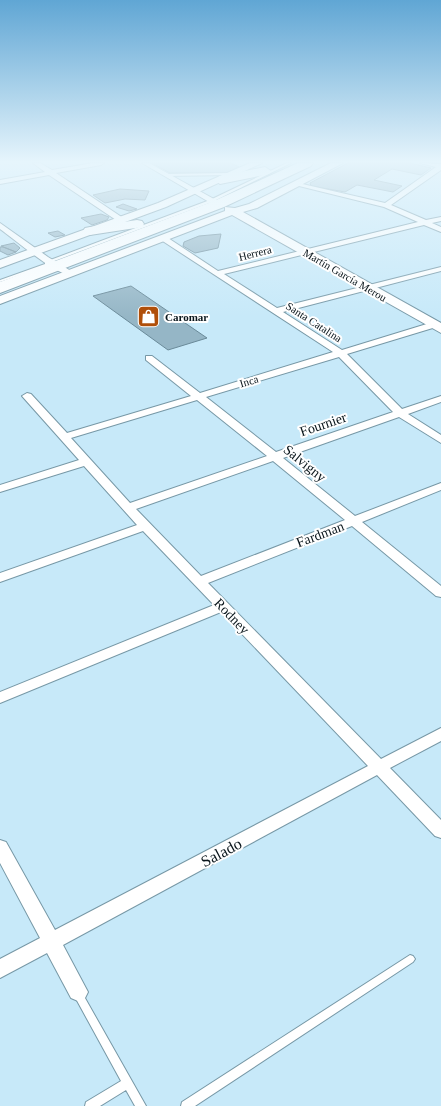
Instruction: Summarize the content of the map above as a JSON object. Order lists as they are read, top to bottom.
{
  "streets": {
    "street": [
      "Herrera",
      "Martín García Merou",
      "Santa Catalina",
      "Inca",
      "Fournier",
      "Salvigny",
      "Fardman",
      "Rodney",
      "Salado"
    ]
  },
  "crossings": [
    ["Herrera", "Martín García Merou"],
    ["Herrera", "Santa Catalina"],
    ["Martín García Merou", "Inca"],
    ["Santa Catalina", "Inca"],
    ["Santa Catalina", "Fournier"],
    ["Inca", "Salvigny"],
    ["Inca", "Rodney"],
    ["Fournier", "Salvigny"],
    ["Fournier", "Rodney"],
    ["Salvigny", "Fardman"],
    ["Fardman", "Rodney"],
    ["Rodney", "Salado"]
  ],
  "places": {
    "shop": ["Caromar"]
  }
}
